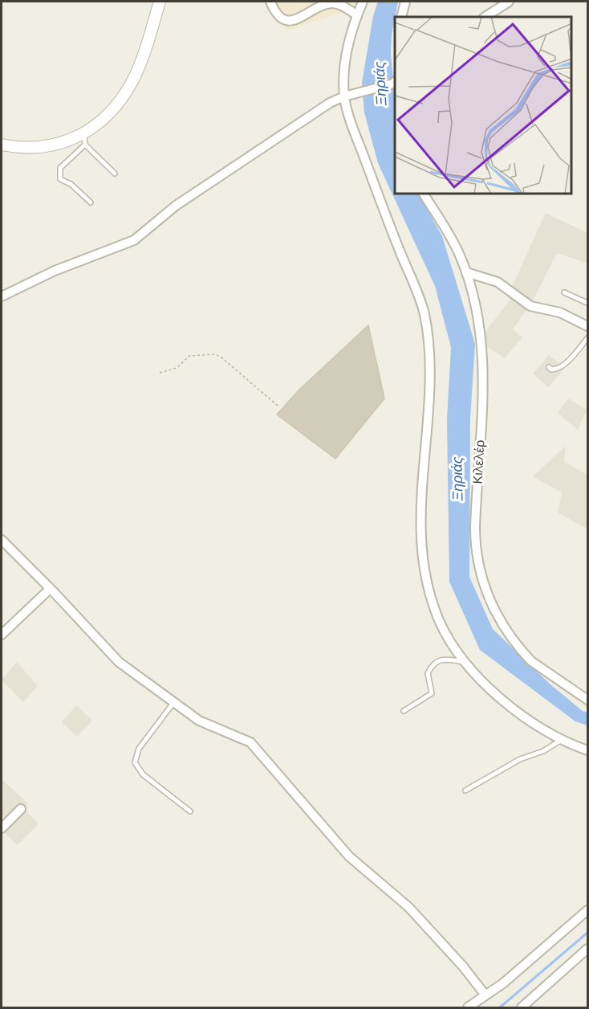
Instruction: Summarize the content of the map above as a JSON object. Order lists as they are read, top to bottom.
{
  "streets": {
    "street": ["Κιλελέρ"]
  },
  "water": ["Ξηριάς"]
}
